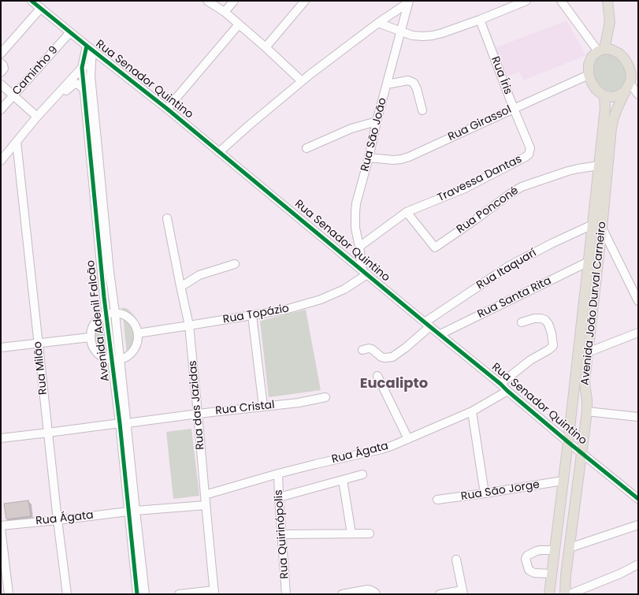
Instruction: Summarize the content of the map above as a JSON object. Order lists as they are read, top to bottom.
{
  "streets": {
    "main road": ["Avenida João Durval Carneiro"],
    "street": [
      "Caminho 9",
      "Rua Íris",
      "Rua Senador Quintino",
      "Rua Girassol",
      "Rua São João",
      "Travessa Dantas",
      "Rua Ponconé",
      "Rua Itaquarí",
      "Rua Santa Rita",
      "Rua Topázio",
      "Avenida Adenil Falcão",
      "Rua Milão",
      "Rua das Jazidas",
      "Rua Cristal",
      "Rua Ágata",
      "Rua São Jorge",
      "Rua Quirinópolis"
    ]
  },
  "crossings": [
    ["Caminho 9", "Rua Senador Quintino"],
    ["Rua Íris", "Rua Girassol"],
    ["Rua Íris", "Travessa Dantas"],
    ["Rua Senador Quintino", "Rua São João"],
    ["Rua Senador Quintino", "Rua Itaquarí"],
    ["Rua Senador Quintino", "Rua Santa Rita"],
    ["Rua Senador Quintino", "Avenida João Durval Carneiro"],
    ["Rua Senador Quintino", "Rua Topázio"],
    ["Rua Senador Quintino", "Avenida Adenil Falcão"],
    ["Rua Senador Quintino", "Rua Ágata"],
    ["Rua Girassol", "Rua São João"],
    ["Rua Girassol", "Avenida João Durval Carneiro"],
    ["Rua São João", "Travessa Dantas"],
    ["Rua São João", "Rua Topázio"],
    ["Travessa Dantas", "Rua Ponconé"],
    ["Rua Ponconé", "Avenida João Durval Carneiro"],
    ["Rua Itaquarí", "Avenida João Durval Carneiro"],
    ["Rua Santa Rita", "Avenida João Durval Carneiro"],
    ["Avenida João Durval Carneiro", "Rua São Jorge"],
    ["Rua Topázio", "Avenida Adenil Falcão"],
    ["Rua Topázio", "Rua das Jazidas"],
    ["Avenida Adenil Falcão", "Rua Cristal"],
    ["Avenida Adenil Falcão", "Rua Ágata"],
    ["Rua Milão", "Rua Cristal"],
    ["Rua Milão", "Rua Ágata"],
    ["Rua das Jazidas", "Rua Cristal"],
    ["Rua das Jazidas", "Rua Ágata"],
    ["Rua Ágata", "Rua Quirinópolis"]
  ],
  "districts": ["Eucalipto"]
}
